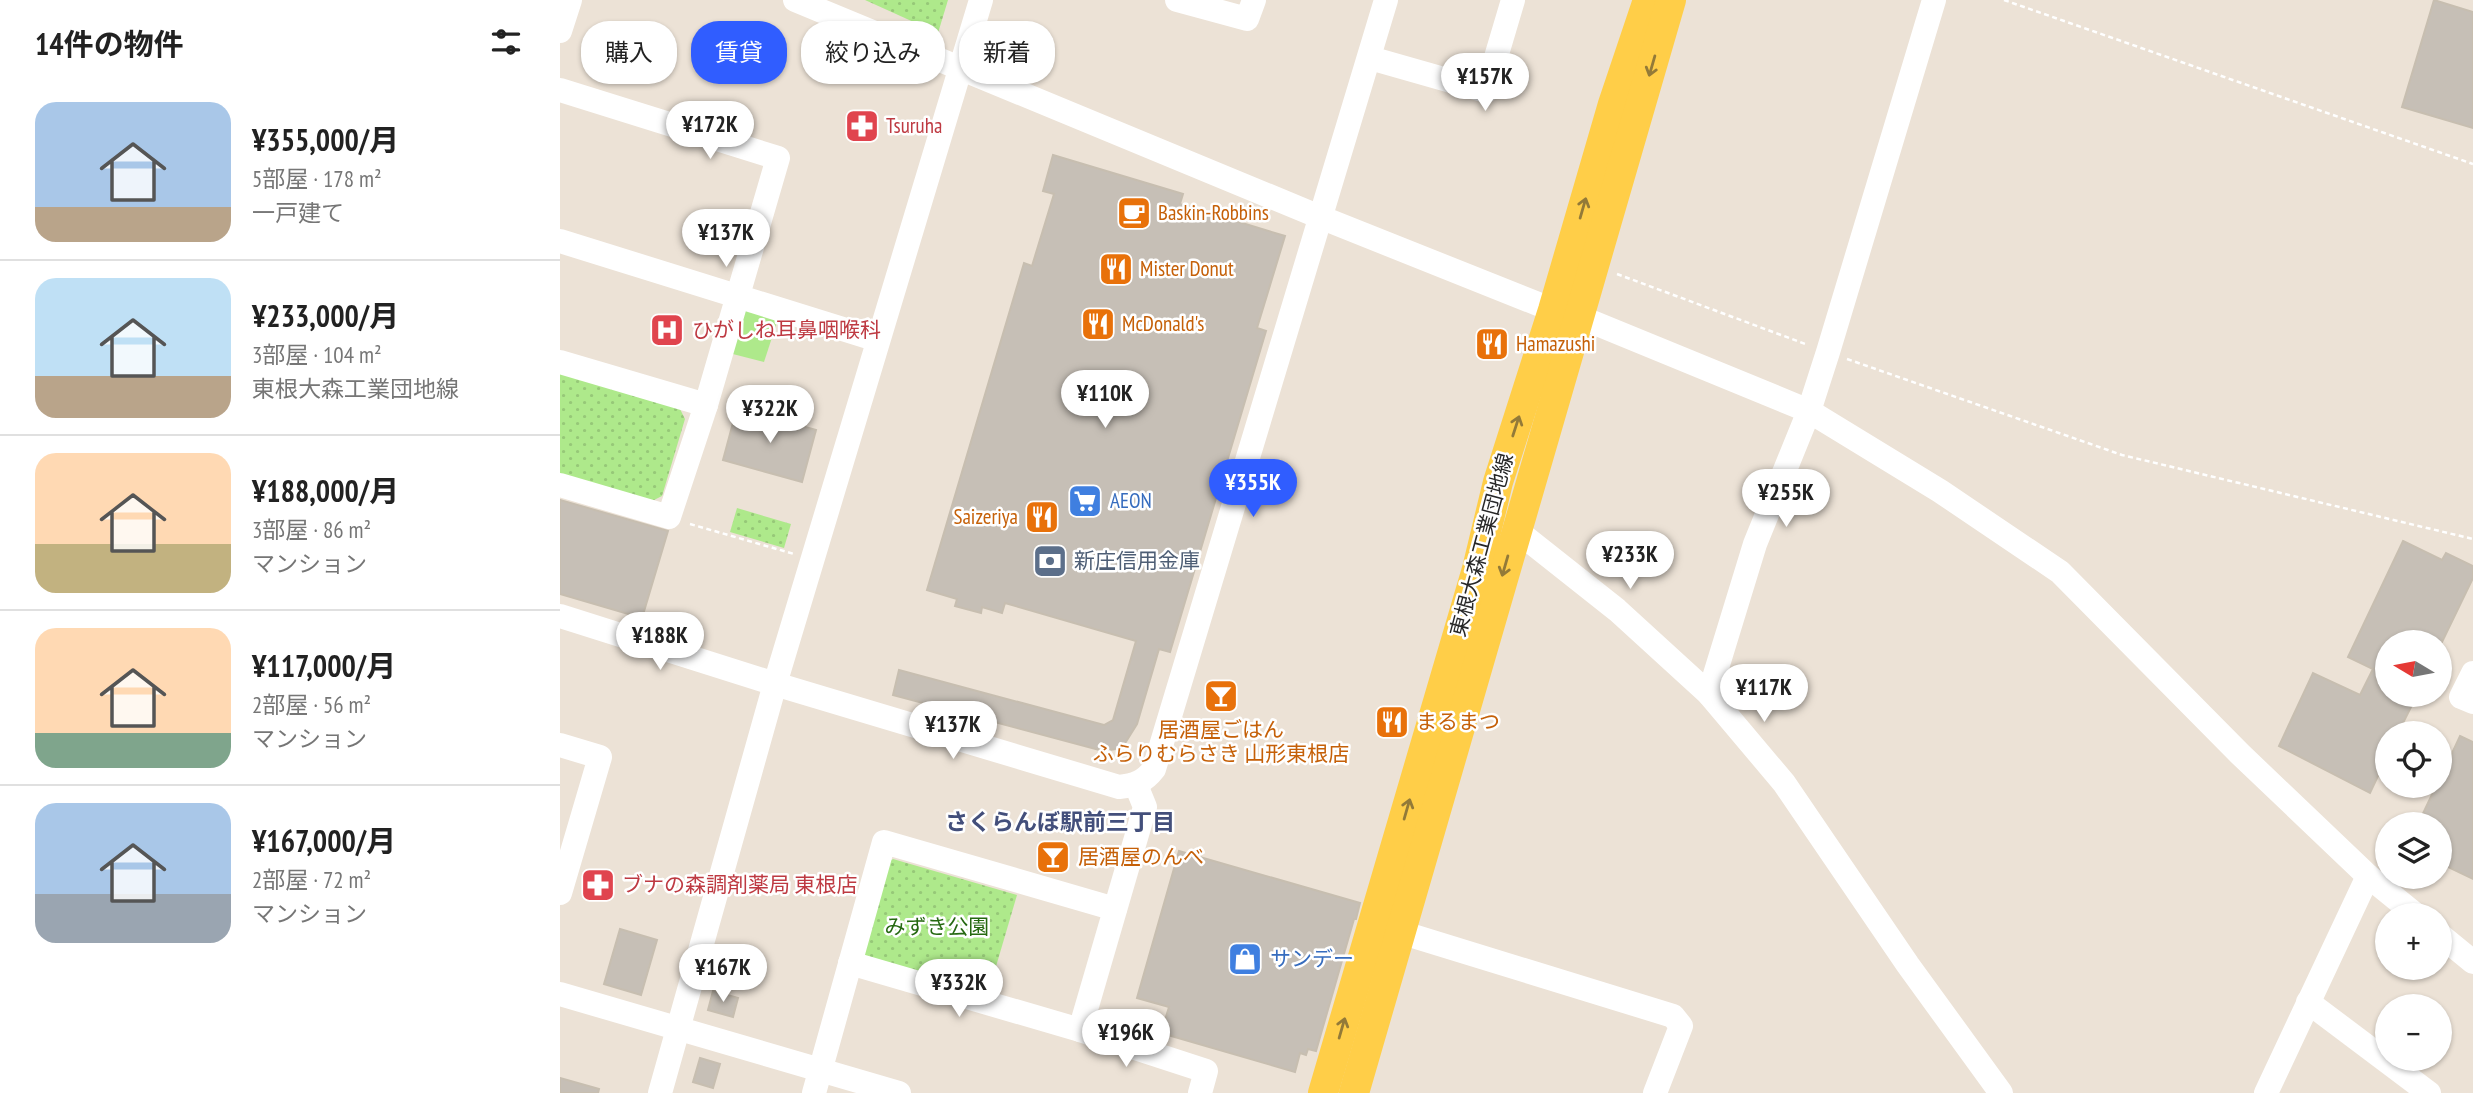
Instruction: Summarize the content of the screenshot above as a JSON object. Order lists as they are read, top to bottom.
{
  "streets": {
    "main road": ["東根大森工業団地線"]
  },
  "districts": ["さくらんぼ駅前三丁目"],
  "parks": ["みずき公園"],
  "places": {
    "pharmacy": ["Tsuruha", "ブナの森調剤薬局 東根店"],
    "cafe": ["Baskin-Robbins"],
    "restaurant": [
      "Mister Donut",
      "McDonald's",
      "Hamazushi",
      "Saizeriya",
      "まるまつ"
    ],
    "hospital": ["ひがしね耳鼻咽喉科"],
    "supermarket": ["AEON"],
    "bank": ["新庄信用金庫"],
    "bar": ["居酒屋ごはん ふらりむらさき 山形東根店", "居酒屋のんべ"],
    "shop": ["サンデー"]
  },
  "north": "left",
  "page": {
    "heading": "14件の物件",
    "chip": [
      "購入",
      "賃貸",
      "絞り込み",
      "新着"
    ],
    "price": [
      "¥157K",
      "¥172K",
      "¥137K",
      "¥110K",
      "¥322K",
      "¥355K",
      "¥255K",
      "¥233K",
      "¥188K",
      "¥117K",
      "¥137K",
      "¥167K",
      "¥332K",
      "¥196K"
    ],
    "list": [
      {
        "name": "¥355,000/月",
        "note": "5部屋 · 178 m² · 一戸建て"
      },
      {
        "name": "¥233,000/月",
        "note": "3部屋 · 104 m² · 東根大森工業団地線"
      },
      {
        "name": "¥188,000/月",
        "note": "3部屋 · 86 m² · マンション"
      },
      {
        "name": "¥117,000/月",
        "note": "2部屋 · 56 m² · マンション"
      },
      {
        "name": "¥167,000/月",
        "note": "2部屋 · 72 m² · マンション"
      }
    ],
    "map_buttons": ["+", "−"]
  }
}
